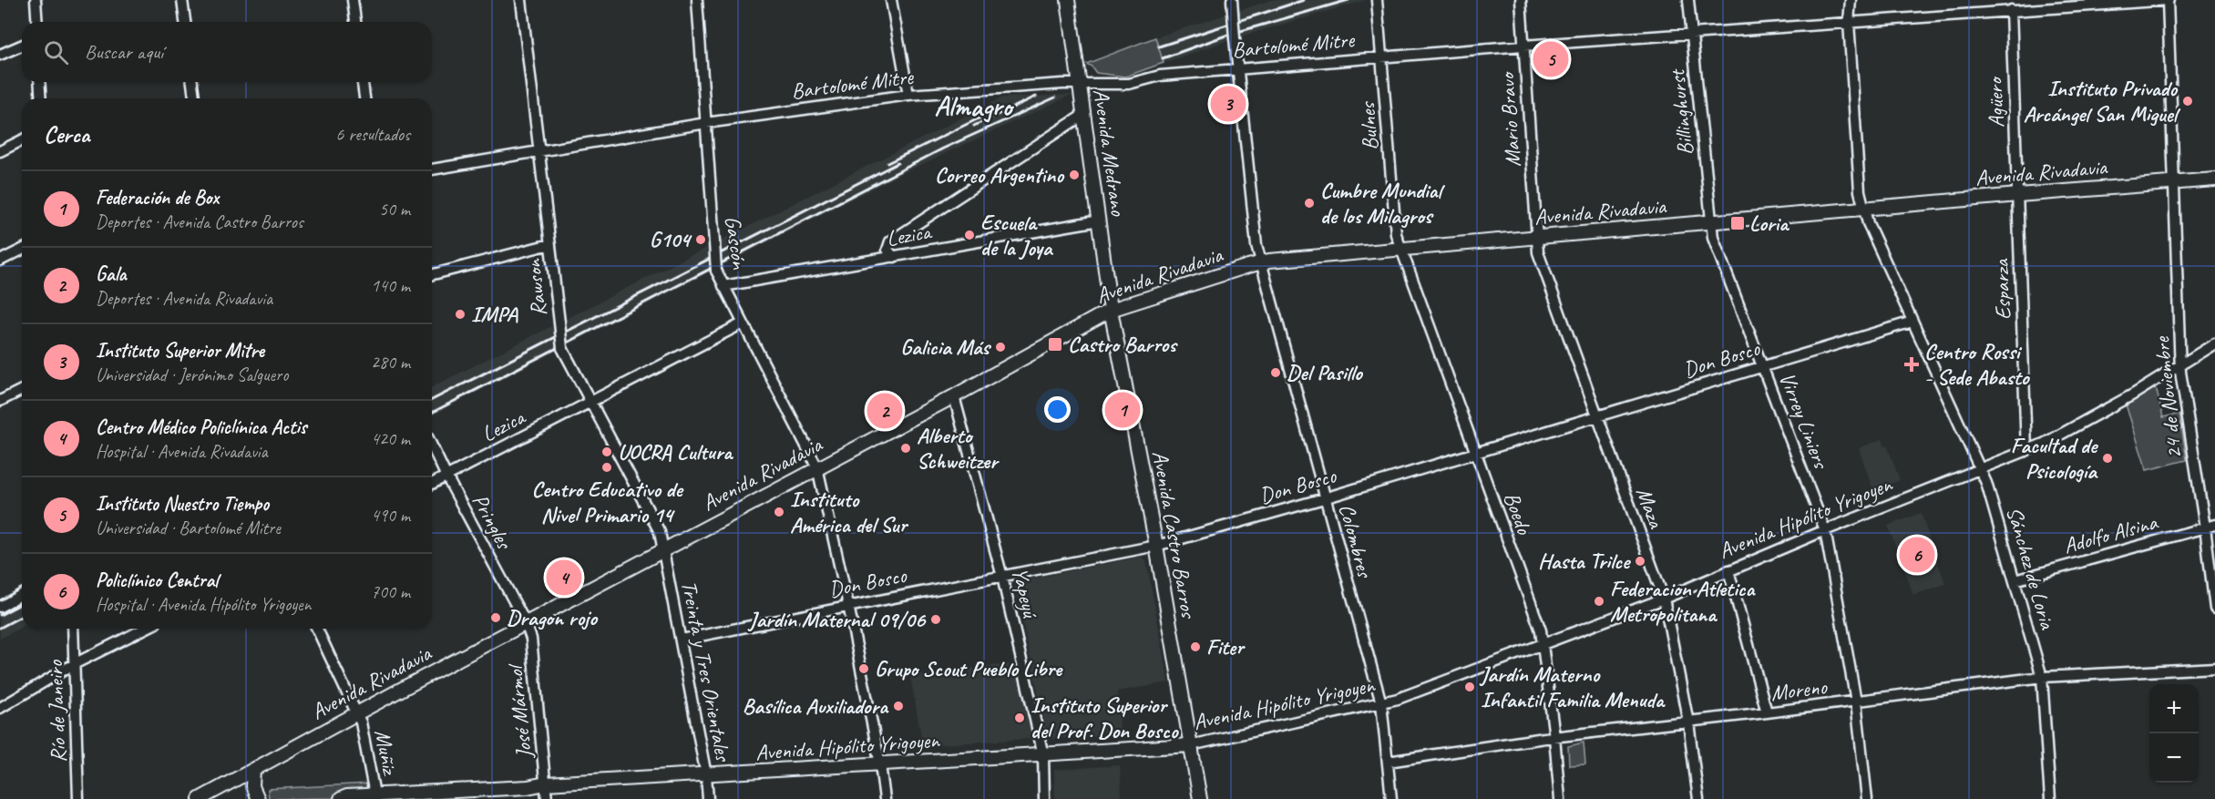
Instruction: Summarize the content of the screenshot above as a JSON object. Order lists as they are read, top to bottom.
{
  "streets": {
    "main road": [
      "Avenida Medrano",
      "Avenida Rivadavia",
      "Avenida Hipólito Yrigoyen",
      "Avenida Castro Barros"
    ],
    "street": [
      "Bartolomé Mitre",
      "Agüero",
      "Billinghurst",
      "Mario Bravo",
      "Bulnes",
      "Lezica",
      "Gascón",
      "Rawson",
      "Esparza",
      "Don Bosco",
      "24 de Noviembre",
      "Virrey Liniers",
      "Maza",
      "Boedo",
      "Pringles",
      "Adolfo Alsina",
      "Colombres",
      "Sánchez de Loria",
      "Yapeyú",
      "Treinta y Tres Orientales",
      "Moreno",
      "Río de Janeiro",
      "José Mármol",
      "Muñiz"
    ]
  },
  "crossings": [
    ["Bartolomé Mitre", "Agüero"],
    ["Bartolomé Mitre", "Billinghurst"],
    ["Bartolomé Mitre", "Mario Bravo"],
    ["Bartolomé Mitre", "Bulnes"],
    ["Bartolomé Mitre", "Avenida Medrano"],
    ["Bartolomé Mitre", "Gascón"],
    ["Bartolomé Mitre", "Rawson"],
    ["Bartolomé Mitre", "24 de Noviembre"],
    ["Bartolomé Mitre", "Colombres"],
    ["Bartolomé Mitre", "Sánchez de Loria"],
    ["Agüero", "Avenida Rivadavia"],
    ["Agüero", "Esparza"],
    ["Billinghurst", "Avenida Rivadavia"],
    ["Billinghurst", "Virrey Liniers"],
    ["Mario Bravo", "Avenida Rivadavia"],
    ["Mario Bravo", "Maza"],
    ["Bulnes", "Avenida Rivadavia"],
    ["Bulnes", "Boedo"],
    ["Avenida Medrano", "Avenida Rivadavia"],
    ["Avenida Medrano", "Lezica"],
    ["Avenida Medrano", "Avenida Castro Barros"],
    ["Avenida Rivadavia", "Gascón"],
    ["Avenida Rivadavia", "Rawson"],
    ["Avenida Rivadavia", "Esparza"],
    ["Avenida Rivadavia", "24 de Noviembre"],
    ["Avenida Rivadavia", "Virrey Liniers"],
    ["Avenida Rivadavia", "Maza"],
    ["Avenida Rivadavia", "Boedo"],
    ["Avenida Rivadavia", "Pringles"],
    ["Avenida Rivadavia", "Avenida Castro Barros"],
    ["Avenida Rivadavia", "Colombres"],
    ["Avenida Rivadavia", "Sánchez de Loria"],
    ["Avenida Rivadavia", "Yapeyú"],
    ["Avenida Rivadavia", "Treinta y Tres Orientales"],
    ["Avenida Rivadavia", "José Mármol"],
    ["Avenida Rivadavia", "Muñiz"],
    ["Lezica", "Gascón"],
    ["Lezica", "Rawson"],
    ["Lezica", "Pringles"],
    ["Gascón", "Don Bosco"],
    ["Gascón", "Avenida Hipólito Yrigoyen"],
    ["Rawson", "Treinta y Tres Orientales"],
    ["Esparza", "Avenida Hipólito Yrigoyen"],
    ["Don Bosco", "Virrey Liniers"],
    ["Don Bosco", "Maza"],
    ["Don Bosco", "Boedo"],
    ["Don Bosco", "Avenida Castro Barros"],
    ["Don Bosco", "Colombres"],
    ["Don Bosco", "Sánchez de Loria"],
    ["Don Bosco", "Yapeyú"],
    ["Don Bosco", "Treinta y Tres Orientales"],
    ["24 de Noviembre", "Avenida Hipólito Yrigoyen"],
    ["24 de Noviembre", "Adolfo Alsina"],
    ["Virrey Liniers", "Avenida Hipólito Yrigoyen"],
    ["Virrey Liniers", "Moreno"],
    ["Maza", "Avenida Hipólito Yrigoyen"],
    ["Maza", "Moreno"],
    ["Boedo", "Avenida Hipólito Yrigoyen"],
    ["Boedo", "Moreno"],
    ["Avenida Hipólito Yrigoyen", "Avenida Castro Barros"],
    ["Avenida Hipólito Yrigoyen", "Colombres"],
    ["Avenida Hipólito Yrigoyen", "Sánchez de Loria"],
    ["Avenida Hipólito Yrigoyen", "Yapeyú"],
    ["Avenida Hipólito Yrigoyen", "Treinta y Tres Orientales"],
    ["Avenida Hipólito Yrigoyen", "José Mármol"],
    ["Avenida Hipólito Yrigoyen", "Muñiz"],
    ["Pringles", "José Mármol"],
    ["Adolfo Alsina", "Sánchez de Loria"],
    ["Colombres", "Moreno"],
    ["Sánchez de Loria", "Moreno"]
  ],
  "districts": ["Almagro"],
  "places": {
    "other": [
      "Instituto Privado Arcángel San Miguel",
      "Correo Argentino",
      "Cumbre Mundial de los Milagros",
      "Escuela de la Joya",
      "G104",
      "IMPA",
      "Galicia Más",
      "Del Pasillo",
      "Alberto Schweitzer",
      "UOCRA Cultura",
      "Facultad de Psicología",
      "Centro Educativo de Nivel Primario 14",
      "Instituto América del Sur",
      "Hasta Trilce",
      "Federacion Atletica Metropolitana",
      "Dragon rojo",
      "Jardín Maternal 09/06",
      "Fiter",
      "Grupo Scout Pueblo Libre",
      "Jardín Materno Infantil Familia Menuda",
      "Basílica Auxiliadora",
      "Instituto Superior del Prof. Don Bosco"
    ],
    "transit": ["Loria", "Castro Barros"],
    "health": ["Centro Rossi - Sede Abasto"]
  },
  "page": {
    "search": "Buscar aquí",
    "pins": [
      "5",
      "3",
      "1",
      "2",
      "6",
      "4"
    ],
    "heading": ["Cerca", "6 resultados"],
    "list": [
      {
        "mark": "1",
        "name": "Federación de Box",
        "note": "Deportes · Avenida Castro Barros",
        "value": "50 m"
      },
      {
        "mark": "2",
        "name": "Gala",
        "note": "Deportes · Avenida Rivadavia",
        "value": "140 m"
      },
      {
        "mark": "3",
        "name": "Instituto Superior Mitre",
        "note": "Universidad · Jerónimo Salguero",
        "value": "280 m"
      },
      {
        "mark": "4",
        "name": "Centro Médico Policlínica Actis",
        "note": "Hospital · Avenida Rivadavia",
        "value": "420 m"
      },
      {
        "mark": "5",
        "name": "Instituto Nuestro Tiempo",
        "note": "Universidad · Bartolomé Mitre",
        "value": "490 m"
      },
      {
        "mark": "6",
        "name": "Policlínico Central",
        "note": "Hospital · Avenida Hipólito Yrigoyen",
        "value": "700 m"
      }
    ],
    "map_buttons": ["+", "−"]
  }
}
